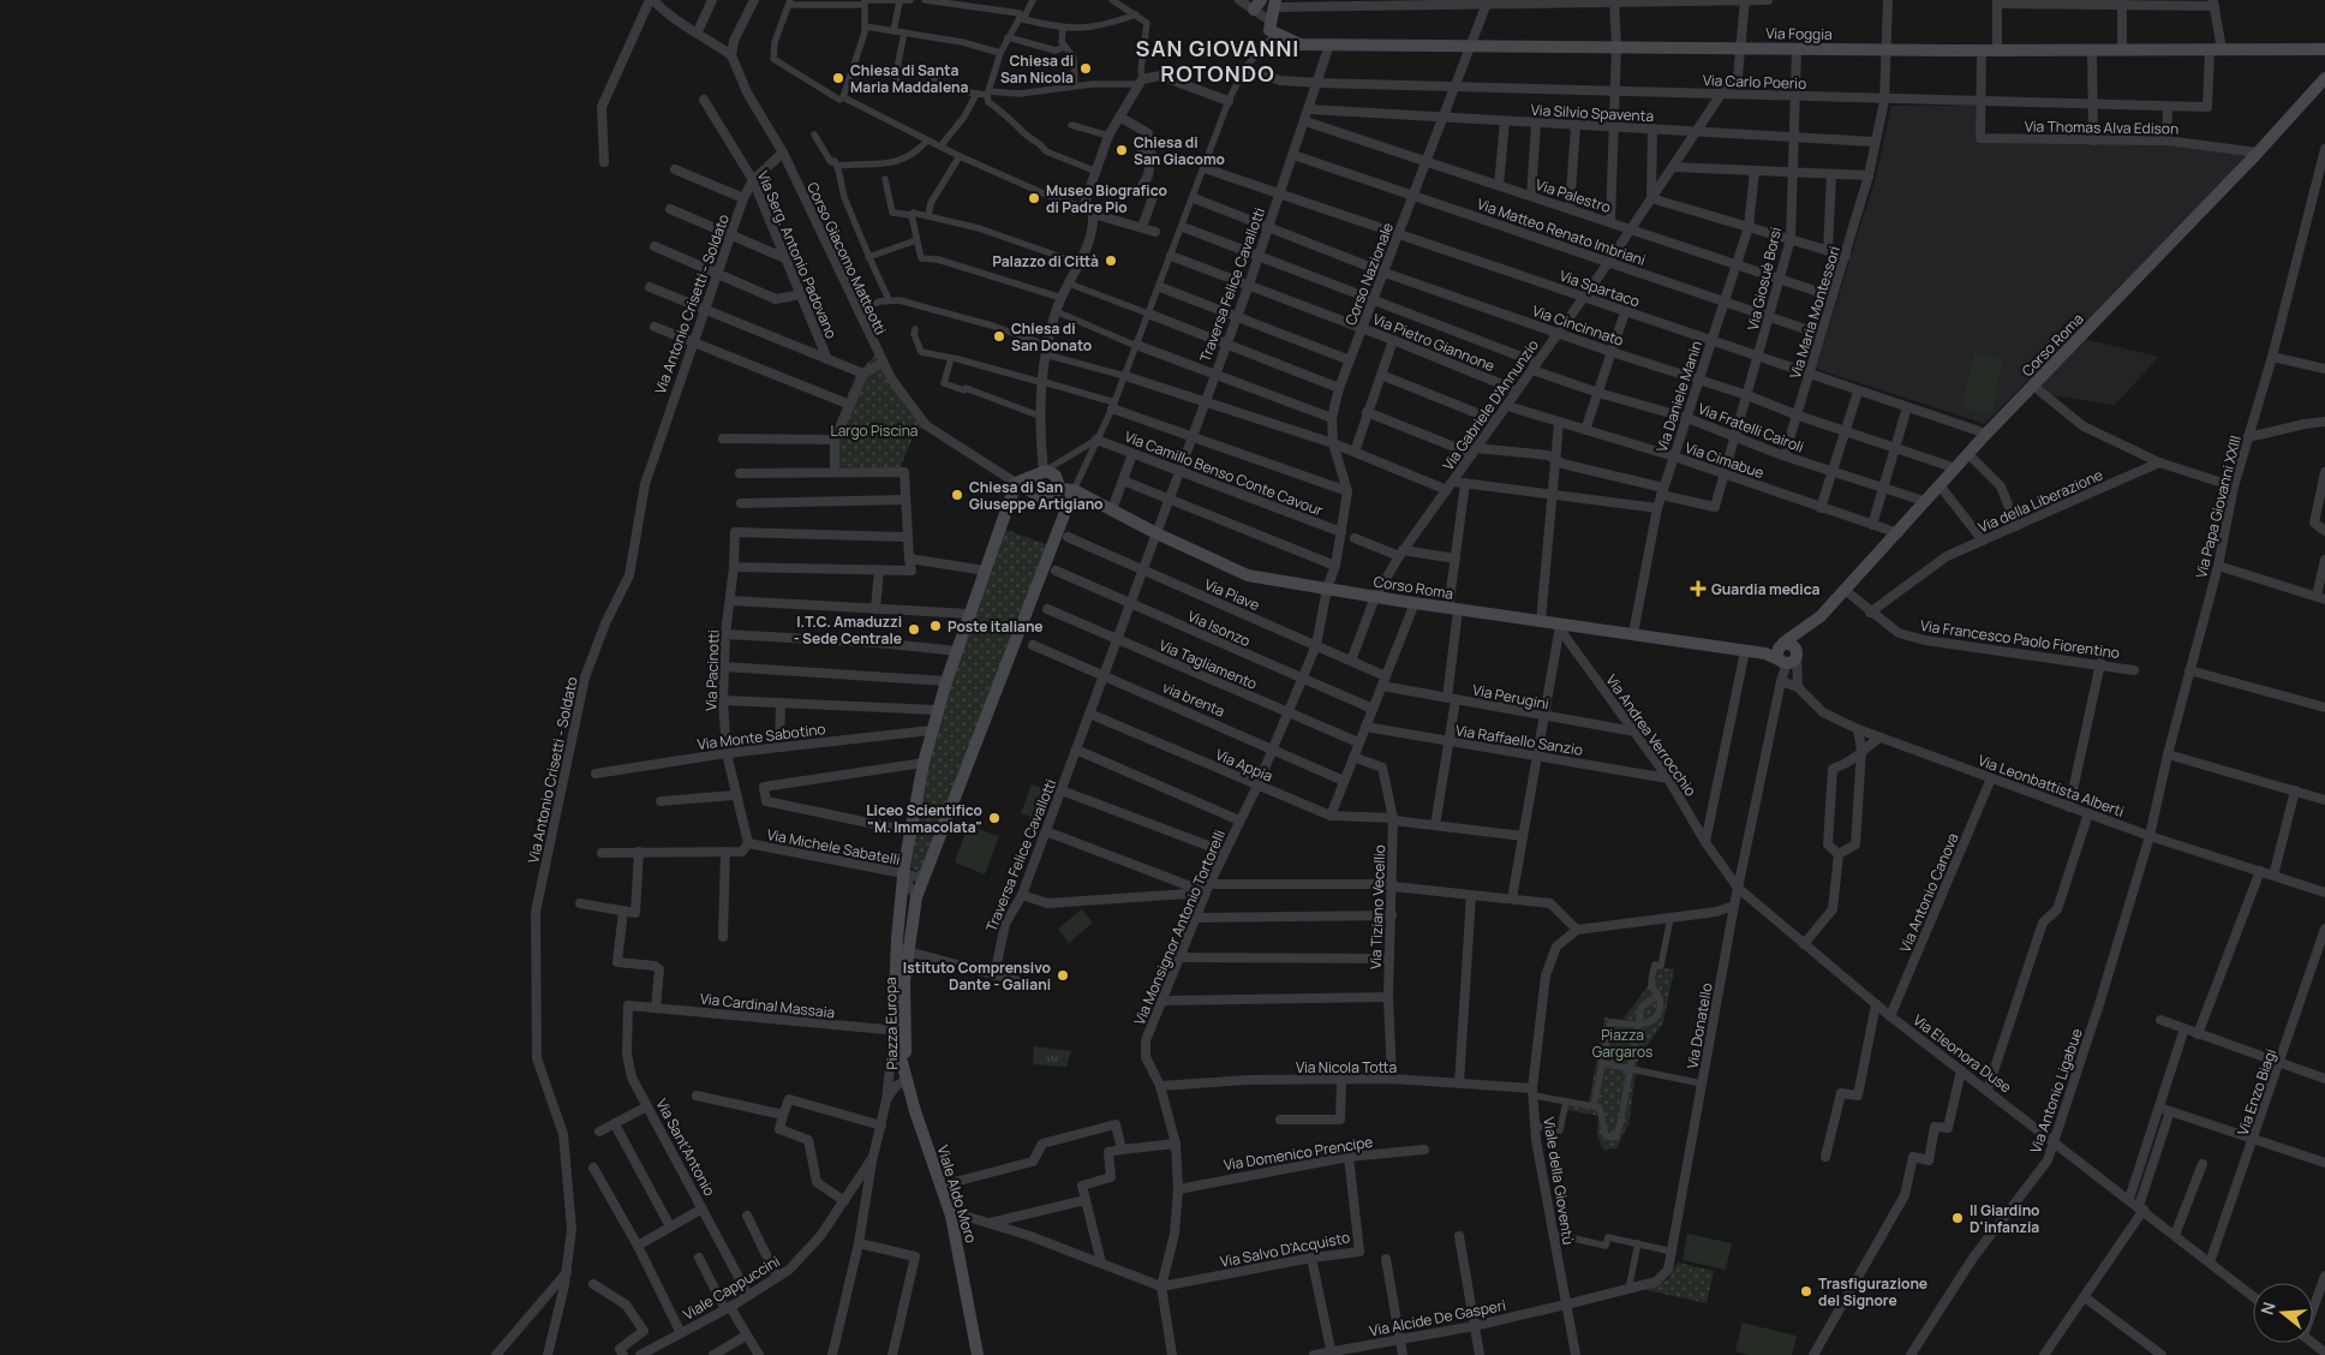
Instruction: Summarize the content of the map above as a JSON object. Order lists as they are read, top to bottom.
{
  "streets": {
    "main road": [
      "Via Foggia",
      "Corso Roma",
      "Piazza Europa",
      "Viale Aldo Moro"
    ],
    "street": [
      "Via Carlo Poerio",
      "Via Silvio Spaventa",
      "Via Thomas Alva Edison",
      "Via Palestro",
      "Via Matteo Renato Imbriani",
      "Via Serg. Antonio Padovano",
      "Corso Giacomo Matteotti",
      "Corso Nazionale",
      "Via Giosuè Borsi",
      "Traversa Felice Cavallotti",
      "Via Spartaco",
      "Via Antonio Crisetti - Soldato",
      "Via Maria Montessori",
      "Via Cincinnato",
      "Via Pietro Giannone",
      "Via Daniele Manin",
      "Via Gabriele D'Annunzio",
      "Via Fratelli Cairoli",
      "Via Cimabue",
      "Via Camillo Benso Conte Cavour",
      "Via della Liberazione",
      "Via Papa Giovanni XXIII",
      "Via Piave",
      "Via Isonzo",
      "Via Francesco Paolo Fiorentino",
      "Via Tagliamento",
      "Via Pacinotti",
      "Via Perugini",
      "via brenta",
      "Via Andrea Verrocchio",
      "Via Monte Sabotino",
      "Via Raffaello Sanzio",
      "Via Appia",
      "Via Leonbattista Alberti",
      "Via Michele Sabatelli",
      "Via Antonio Canova",
      "Via Tiziano Vecellio",
      "Via Monsignor Antonio Tortorelli",
      "Via Cardinal Massaia",
      "Via Donatello",
      "Via Eleonora Duse",
      "Via Nicola Totta",
      "Via Antonio Ligabue",
      "Via Enzo Biagi",
      "Via Sant'Antonio",
      "Via Domenico Prencipe",
      "Viale della Gioventù",
      "Via Salvo D'Acquisto",
      "Viale Cappuccini",
      "Via Alcide De Gasperi"
    ]
  },
  "crossings": [
    ["Via Foggia", "Via Carlo Poerio"],
    ["Via Foggia", "Corso Nazionale"],
    ["Via Foggia", "Via Giosuè Borsi"],
    ["Via Foggia", "Traversa Felice Cavallotti"],
    ["Via Foggia", "Via Maria Montessori"],
    ["Via Foggia", "Via Gabriele D'Annunzio"],
    ["Via Carlo Poerio", "Via Thomas Alva Edison"],
    ["Via Carlo Poerio", "Corso Nazionale"],
    ["Via Carlo Poerio", "Via Giosuè Borsi"],
    ["Via Carlo Poerio", "Traversa Felice Cavallotti"],
    ["Via Carlo Poerio", "Via Maria Montessori"],
    ["Via Carlo Poerio", "Via Gabriele D'Annunzio"],
    ["Via Silvio Spaventa", "Corso Nazionale"],
    ["Via Silvio Spaventa", "Via Giosuè Borsi"],
    ["Via Silvio Spaventa", "Traversa Felice Cavallotti"],
    ["Via Silvio Spaventa", "Via Maria Montessori"],
    ["Via Silvio Spaventa", "Via Gabriele D'Annunzio"],
    ["Via Thomas Alva Edison", "Corso Roma"],
    ["Via Palestro", "Corso Nazionale"],
    ["Via Palestro", "Via Giosuè Borsi"],
    ["Via Palestro", "Traversa Felice Cavallotti"],
    ["Via Palestro", "Via Maria Montessori"],
    ["Via Palestro", "Via Daniele Manin"],
    ["Via Palestro", "Via Gabriele D'Annunzio"],
    ["Via Matteo Renato Imbriani", "Corso Nazionale"],
    ["Via Matteo Renato Imbriani", "Via Giosuè Borsi"],
    ["Via Matteo Renato Imbriani", "Traversa Felice Cavallotti"],
    ["Via Matteo Renato Imbriani", "Via Maria Montessori"],
    ["Via Matteo Renato Imbriani", "Via Daniele Manin"],
    ["Via Matteo Renato Imbriani", "Via Gabriele D'Annunzio"],
    ["Via Serg. Antonio Padovano", "Via Antonio Crisetti - Soldato"],
    ["Corso Giacomo Matteotti", "Via Antonio Crisetti - Soldato"],
    ["Corso Giacomo Matteotti", "Piazza Europa"],
    ["Corso Nazionale", "Via Spartaco"],
    ["Corso Nazionale", "Via Cincinnato"],
    ["Corso Nazionale", "Via Pietro Giannone"],
    ["Corso Nazionale", "Via Fratelli Cairoli"],
    ["Corso Nazionale", "Via Camillo Benso Conte Cavour"],
    ["Via Giosuè Borsi", "Via Spartaco"],
    ["Via Giosuè Borsi", "Via Cincinnato"],
    ["Via Giosuè Borsi", "Via Daniele Manin"],
    ["Via Giosuè Borsi", "Via Fratelli Cairoli"],
    ["Via Giosuè Borsi", "Via Cimabue"],
    ["Traversa Felice Cavallotti", "Via Spartaco"],
    ["Traversa Felice Cavallotti", "Via Cincinnato"],
    ["Traversa Felice Cavallotti", "Via Pietro Giannone"],
    ["Traversa Felice Cavallotti", "Corso Roma"],
    ["Traversa Felice Cavallotti", "Via Fratelli Cairoli"],
    ["Traversa Felice Cavallotti", "Via Camillo Benso Conte Cavour"],
    ["Traversa Felice Cavallotti", "Via Piave"],
    ["Traversa Felice Cavallotti", "Via Isonzo"],
    ["Traversa Felice Cavallotti", "Via Tagliamento"],
    ["Traversa Felice Cavallotti", "via brenta"],
    ["Traversa Felice Cavallotti", "Via Appia"],
    ["Via Spartaco", "Via Maria Montessori"],
    ["Via Spartaco", "Corso Roma"],
    ["Via Spartaco", "Via Daniele Manin"],
    ["Via Spartaco", "Via Gabriele D'Annunzio"],
    ["Via Maria Montessori", "Via Cincinnato"],
    ["Via Maria Montessori", "Via Fratelli Cairoli"],
    ["Via Cincinnato", "Corso Roma"],
    ["Via Cincinnato", "Via Daniele Manin"],
    ["Via Cincinnato", "Via Gabriele D'Annunzio"],
    ["Via Pietro Giannone", "Via Gabriele D'Annunzio"],
    ["Corso Roma", "Via Daniele Manin"],
    ["Corso Roma", "Via Gabriele D'Annunzio"],
    ["Corso Roma", "Via Fratelli Cairoli"],
    ["Corso Roma", "Via Cimabue"],
    ["Corso Roma", "Via Francesco Paolo Fiorentino"],
    ["Corso Roma", "Via Andrea Verrocchio"],
    ["Corso Roma", "Via Monsignor Antonio Tortorelli"],
    ["Corso Roma", "Piazza Europa"],
    ["Via Daniele Manin", "Via Fratelli Cairoli"],
    ["Via Daniele Manin", "Via Cimabue"],
    ["Via Gabriele D'Annunzio", "Via Fratelli Cairoli"],
    ["Via Gabriele D'Annunzio", "Via Cimabue"],
    ["Via Gabriele D'Annunzio", "Via Piave"],
    ["Via della Liberazione", "Via Francesco Paolo Fiorentino"],
    ["Via Papa Giovanni XXIII", "Via Leonbattista Alberti"],
    ["Via Papa Giovanni XXIII", "Via Antonio Ligabue"],
    ["Via Piave", "Via Monsignor Antonio Tortorelli"],
    ["Via Isonzo", "Via Monsignor Antonio Tortorelli"],
    ["Via Tagliamento", "Via Monsignor Antonio Tortorelli"],
    ["Via Pacinotti", "Via Monte Sabotino"],
    ["Via Pacinotti", "Via Michele Sabatelli"],
    ["Via Perugini", "Via Andrea Verrocchio"],
    ["via brenta", "Via Monsignor Antonio Tortorelli"],
    ["Via Andrea Verrocchio", "Via Raffaello Sanzio"],
    ["Via Andrea Verrocchio", "Via Donatello"],
    ["Via Andrea Verrocchio", "Via Eleonora Duse"],
    ["Via Monte Sabotino", "Piazza Europa"],
    ["Via Appia", "Via Tiziano Vecellio"],
    ["Via Appia", "Via Monsignor Antonio Tortorelli"],
    ["Via Leonbattista Alberti", "Via Antonio Canova"],
    ["Via Leonbattista Alberti", "Via Donatello"],
    ["Via Leonbattista Alberti", "Via Antonio Ligabue"],
    ["Via Michele Sabatelli", "Piazza Europa"],
    ["Via Antonio Canova", "Via Eleonora Duse"],
    ["Via Tiziano Vecellio", "Via Nicola Totta"],
    ["Via Monsignor Antonio Tortorelli", "Via Nicola Totta"],
    ["Via Monsignor Antonio Tortorelli", "Via Domenico Prencipe"],
    ["Via Monsignor Antonio Tortorelli", "Via Salvo D'Acquisto"],
    ["Via Cardinal Massaia", "Piazza Europa"],
    ["Via Cardinal Massaia", "Via Sant'Antonio"],
    ["Via Cardinal Massaia", "Viale Cappuccini"],
    ["Piazza Europa", "Viale Aldo Moro"],
    ["Piazza Europa", "Viale Cappuccini"],
    ["Via Donatello", "Via Eleonora Duse"],
    ["Via Donatello", "Viale della Gioventù"],
    ["Via Donatello", "Via Alcide De Gasperi"],
    ["Via Eleonora Duse", "Via Antonio Ligabue"],
    ["Via Eleonora Duse", "Via Enzo Biagi"],
    ["Via Nicola Totta", "Viale della Gioventù"],
    ["Via Sant'Antonio", "Viale Cappuccini"],
    ["Via Domenico Prencipe", "Via Salvo D'Acquisto"],
    ["Viale della Gioventù", "Via Alcide De Gasperi"]
  ],
  "districts": ["SAN GIOVANNI ROTONDO"],
  "parks": ["Largo Piscina", "Piazza Gargaros"],
  "places": {
    "other": [
      "Chiesa di San Nicola",
      "Chiesa di Santa Maria Maddalena",
      "Chiesa di San Giacomo",
      "Museo Biografico di Padre Pio",
      "Palazzo di Città",
      "Chiesa di San Donato",
      "Chiesa di San Giuseppe Artigiano",
      "Poste italiane",
      "I.T.C. Amaduzzi - Sede Centrale",
      "Liceo Scientifico \"M. Immacolata\"",
      "Istituto Comprensivo Dante - Galiani",
      "Il Giardino D'infanzia",
      "Trasfigurazione del Signore"
    ],
    "health": ["Guardia medica"]
  },
  "north": "left"
}
